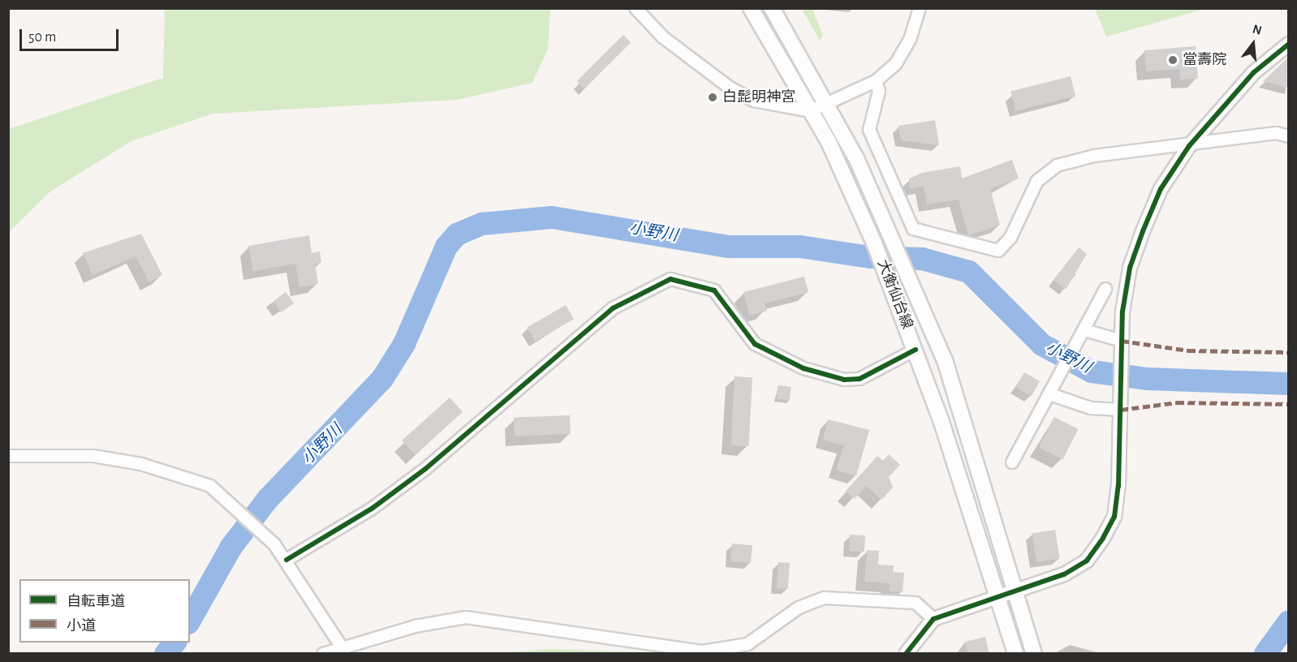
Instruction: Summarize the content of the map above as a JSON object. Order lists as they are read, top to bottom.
{
  "streets": {
    "main road": ["大衡仙台線"]
  },
  "water": ["小野川"],
  "places": ["當壽院", "白髭明神宮"],
  "legend": ["自転車道", "小道"],
  "scale_bar": "50 m",
  "north": "top"
}
